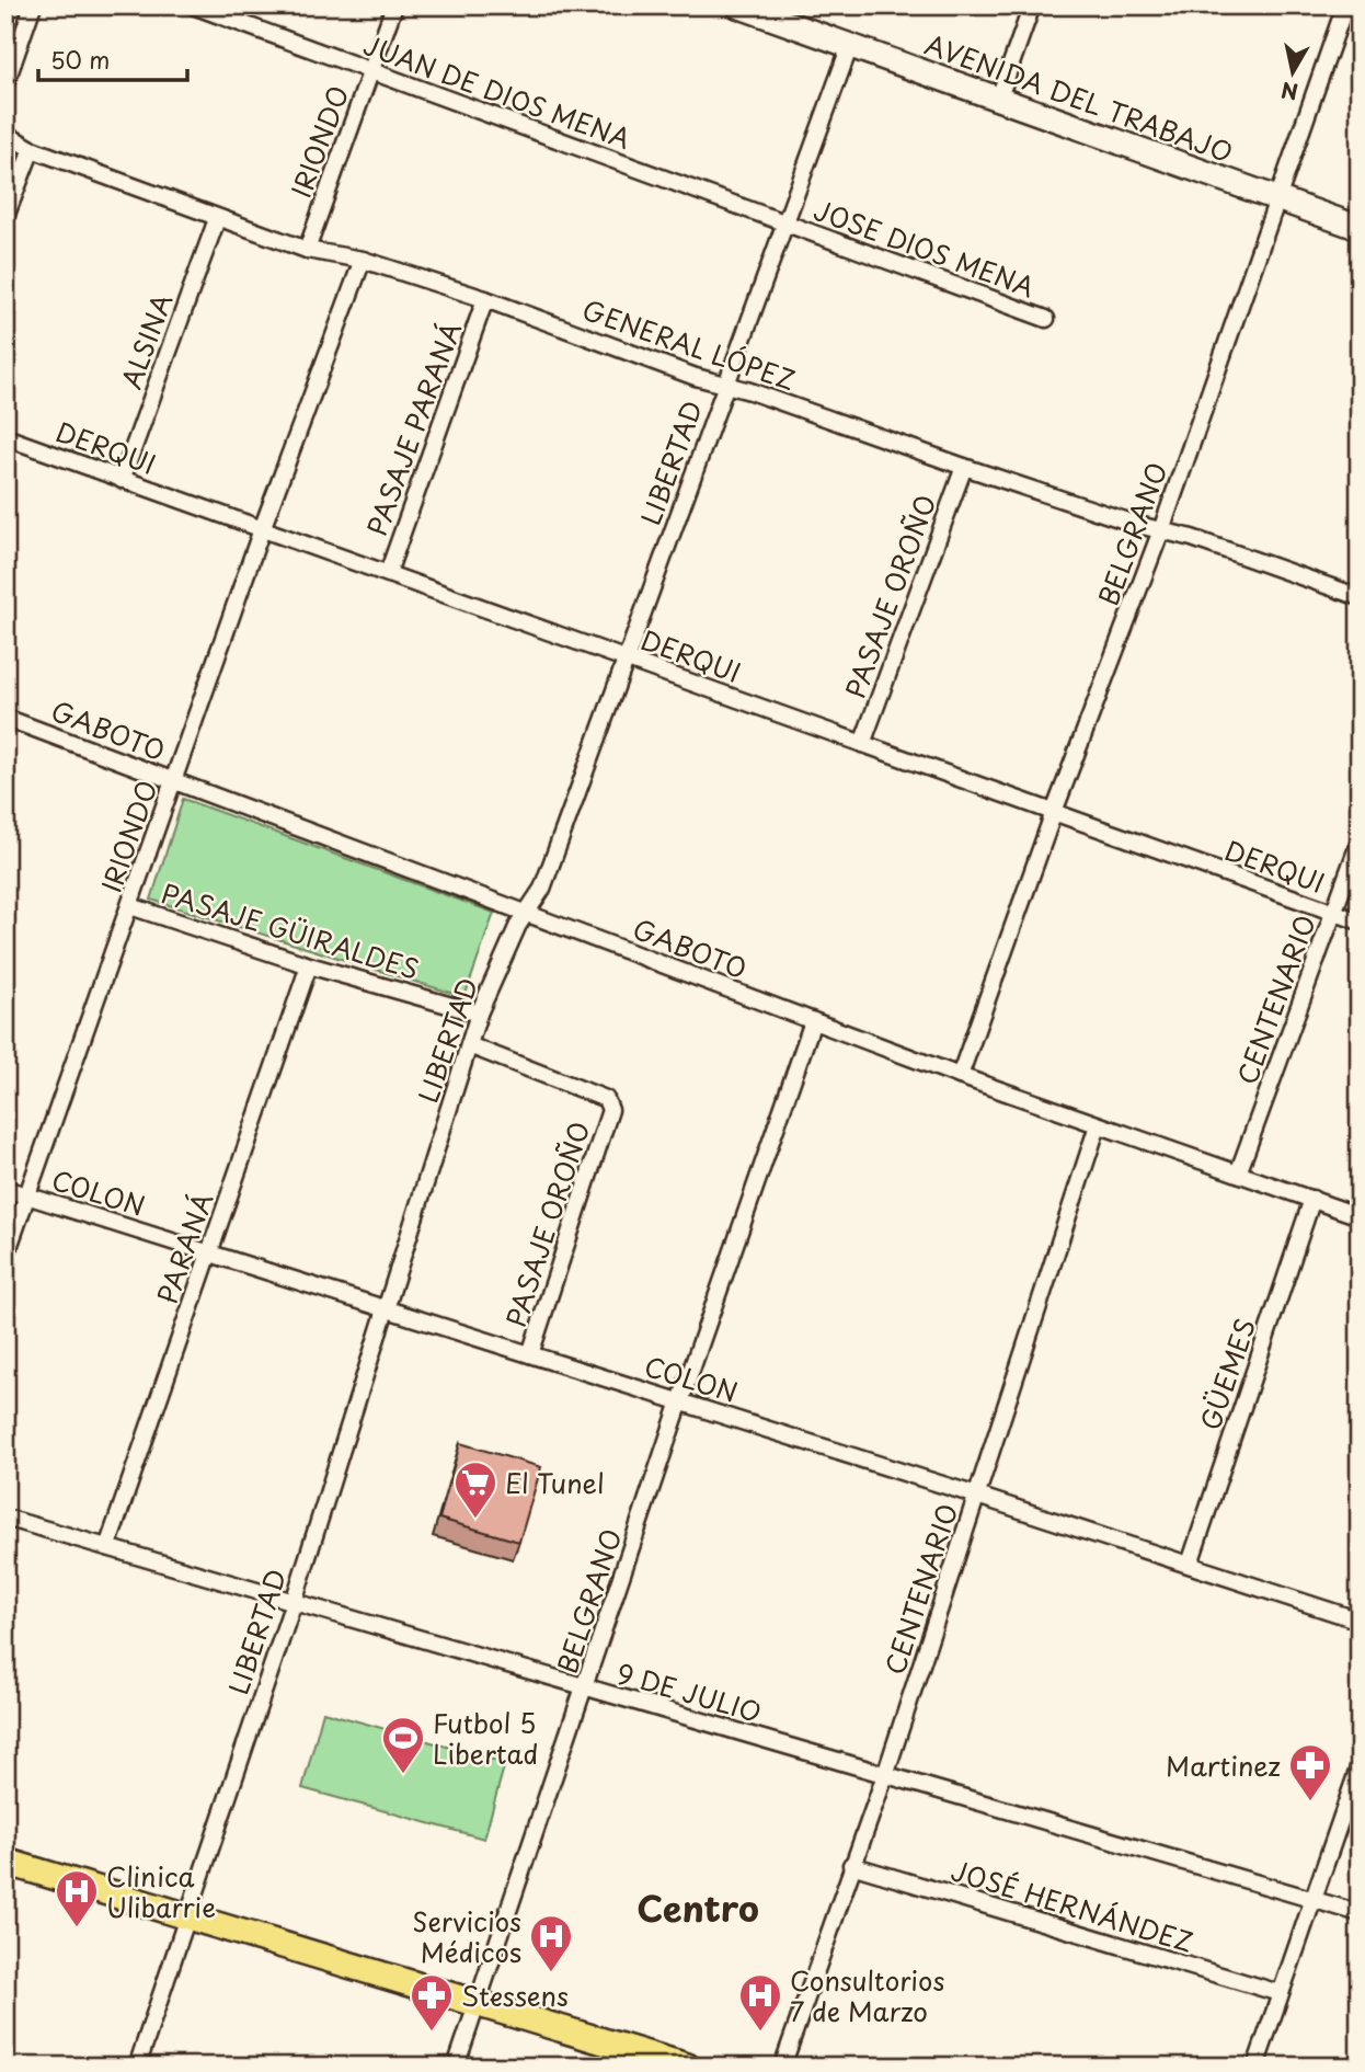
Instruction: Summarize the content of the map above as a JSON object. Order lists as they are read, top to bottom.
{
  "streets": {
    "street": [
      "JUAN DE DIOS MENA",
      "AVENIDA DEL TRABAJO",
      "IRIONDO",
      "JOSE DIOS MENA",
      "ALSINA",
      "GENERAL LÓPEZ",
      "PASAJE PARANÁ",
      "DERQUI",
      "LIBERTAD",
      "BELGRANO",
      "PASAJE OROÑO",
      "GABOTO",
      "PASAJE GÜIRALDES",
      "CENTENARIO",
      "COLON",
      "PARANÁ",
      "GÜEMES",
      "9 DE JULIO",
      "JOSÉ HERNÁNDEZ"
    ]
  },
  "crossings": [
    ["JUAN DE DIOS MENA", "IRIONDO"],
    ["JUAN DE DIOS MENA", "JOSE DIOS MENA"],
    ["JUAN DE DIOS MENA", "LIBERTAD"],
    ["AVENIDA DEL TRABAJO", "LIBERTAD"],
    ["AVENIDA DEL TRABAJO", "BELGRANO"],
    ["IRIONDO", "GENERAL LÓPEZ"],
    ["IRIONDO", "DERQUI"],
    ["IRIONDO", "GABOTO"],
    ["IRIONDO", "PASAJE GÜIRALDES"],
    ["IRIONDO", "COLON"],
    ["JOSE DIOS MENA", "LIBERTAD"],
    ["ALSINA", "GENERAL LÓPEZ"],
    ["ALSINA", "DERQUI"],
    ["GENERAL LÓPEZ", "PASAJE PARANÁ"],
    ["GENERAL LÓPEZ", "LIBERTAD"],
    ["GENERAL LÓPEZ", "BELGRANO"],
    ["GENERAL LÓPEZ", "PASAJE OROÑO"],
    ["PASAJE PARANÁ", "DERQUI"],
    ["DERQUI", "LIBERTAD"],
    ["DERQUI", "BELGRANO"],
    ["DERQUI", "PASAJE OROÑO"],
    ["DERQUI", "CENTENARIO"],
    ["LIBERTAD", "PASAJE OROÑO"],
    ["LIBERTAD", "GABOTO"],
    ["LIBERTAD", "PASAJE GÜIRALDES"],
    ["LIBERTAD", "COLON"],
    ["LIBERTAD", "9 DE JULIO"],
    ["BELGRANO", "GABOTO"],
    ["BELGRANO", "COLON"],
    ["BELGRANO", "9 DE JULIO"],
    ["PASAJE OROÑO", "COLON"],
    ["GABOTO", "CENTENARIO"],
    ["GABOTO", "GÜEMES"],
    ["PASAJE GÜIRALDES", "PARANÁ"],
    ["CENTENARIO", "COLON"],
    ["CENTENARIO", "9 DE JULIO"],
    ["CENTENARIO", "JOSÉ HERNÁNDEZ"],
    ["COLON", "PARANÁ"],
    ["COLON", "GÜEMES"],
    ["PARANÁ", "9 DE JULIO"]
  ],
  "districts": ["Centro"],
  "places": {
    "supermarket": ["El Tunel"],
    "sports": ["Futbol 5 Libertad"],
    "pharmacy": ["Martinez", "Stessens"],
    "hospital": ["Clinica Ulibarrie", "Servicios Médicos", "Consultorios 7 de Marzo"]
  },
  "scale_bar": "50 m",
  "north": "bottom"
}
